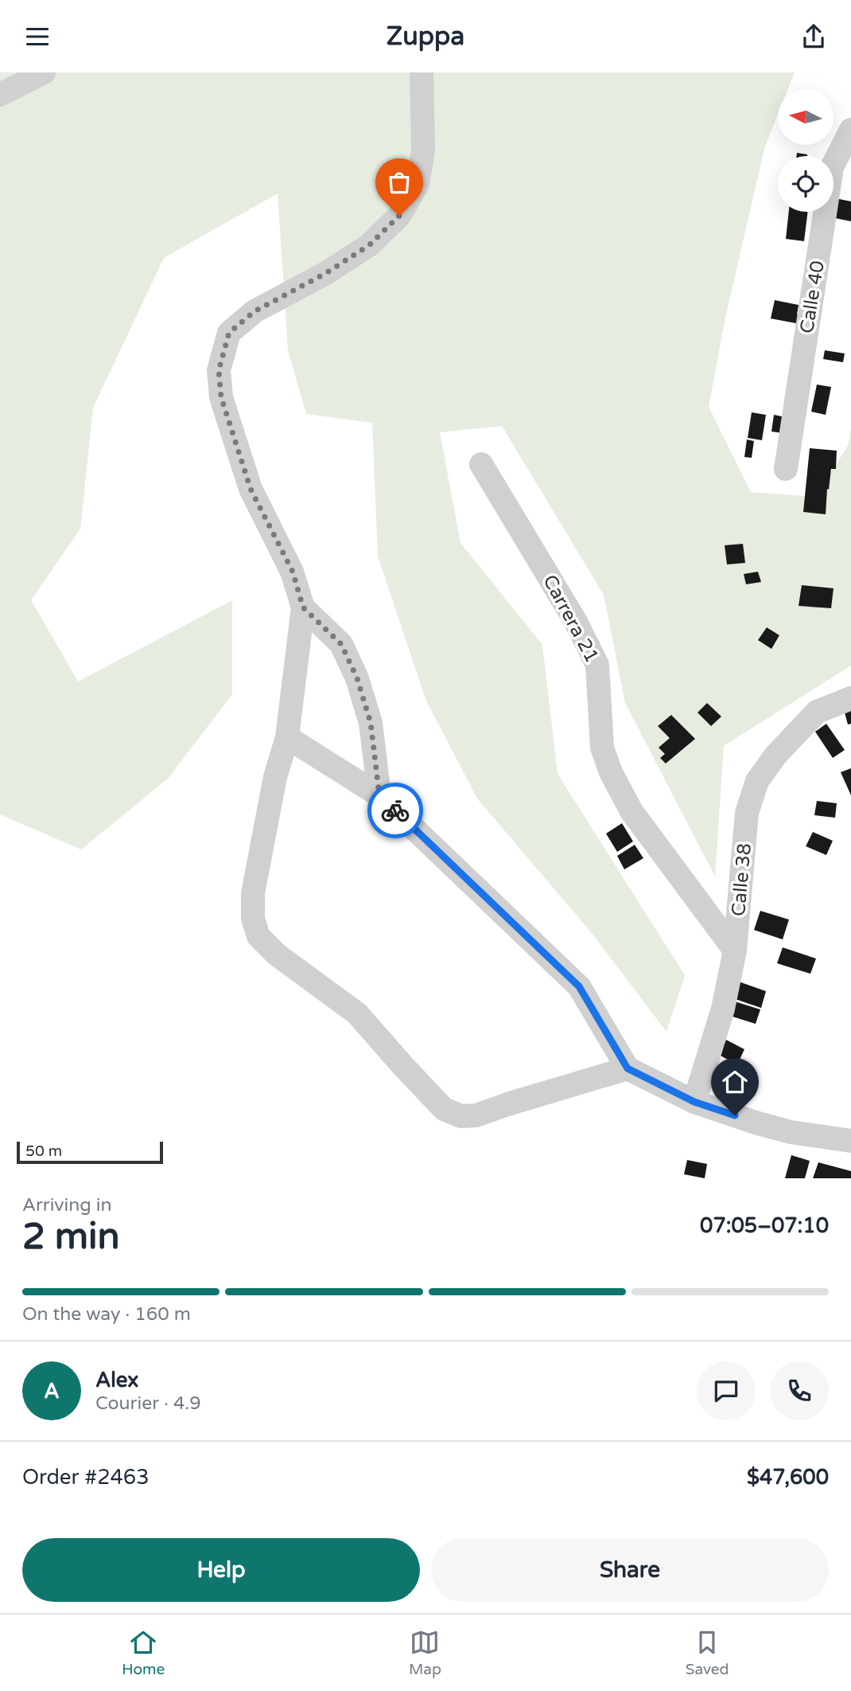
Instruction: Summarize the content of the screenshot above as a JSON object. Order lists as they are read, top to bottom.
{
  "streets": {
    "street": ["Calle 40", "Carrera 21", "Calle 38"]
  },
  "crossings": [
    ["Carrera 21", "Calle 38"]
  ],
  "scale_bar": "50 m",
  "north": "left",
  "page": {
    "header": "Zuppa",
    "scale": "50 m",
    "heading": ["2 min", "Arriving in", "07:05–07:10"],
    "panel": [
      "Alex",
      "Courier · 4.9",
      "Order #2463",
      "$47,600"
    ],
    "bar": "On the way · 160 m",
    "round": "A",
    "buttons": ["Help", "Share"],
    "tabs": ["Home", "Map", "Saved"]
  }
}
